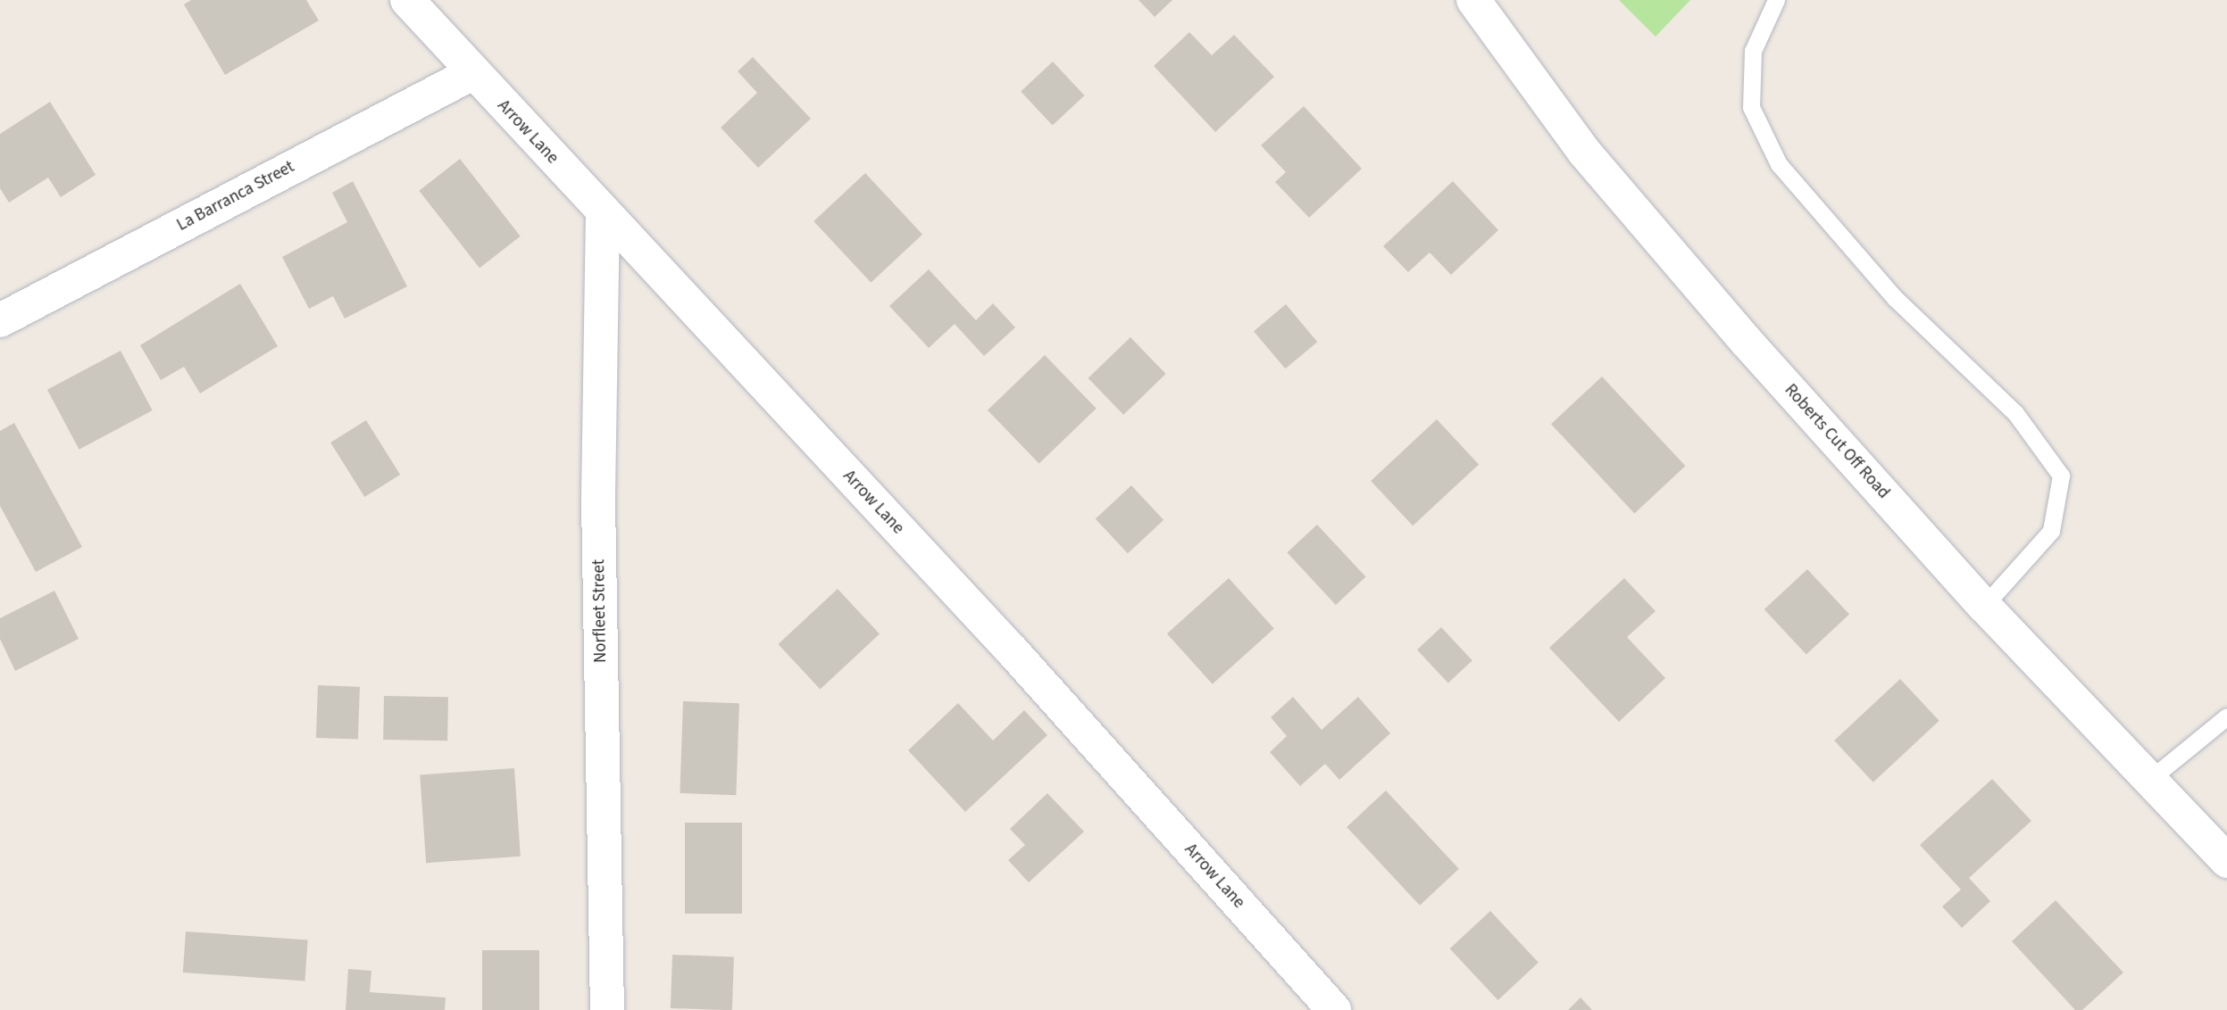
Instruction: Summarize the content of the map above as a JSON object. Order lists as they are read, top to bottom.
{
  "streets": {
    "street": [
      "Arrow Lane",
      "La Barranca Street",
      "Roberts Cut Off Road",
      "Norfleet Street"
    ]
  },
  "crossings": [
    ["Arrow Lane", "La Barranca Street"],
    ["Arrow Lane", "Norfleet Street"]
  ]
}
